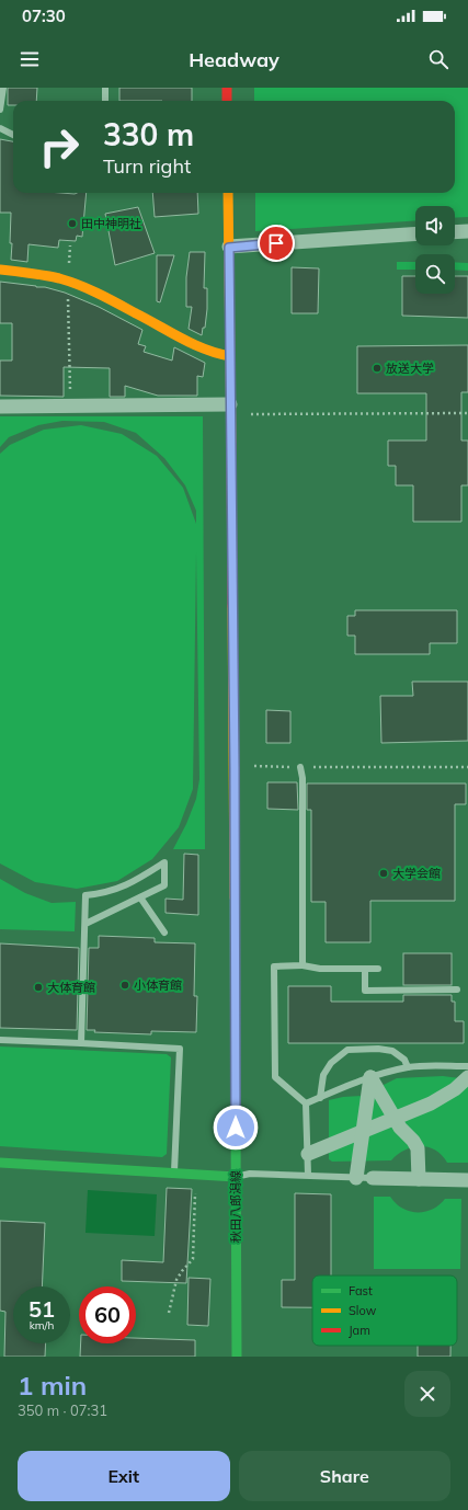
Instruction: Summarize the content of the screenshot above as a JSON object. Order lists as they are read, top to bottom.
{
  "streets": {
    "main road": ["秋田八郎潟線"]
  },
  "places": [
    "田中神明社",
    "放送大学",
    "大学会館",
    "小体育館",
    "大体育館"
  ],
  "legend": ["Fast", "Slow", "Jam"],
  "page": {
    "status": "07:30",
    "header": "Headway",
    "turn": ["330 m", "Turn right"],
    "speed": "51 km/h",
    "limit": "60",
    "heading": ["1 min", "350 m · 07:31"],
    "buttons": ["Exit", "Share"]
  }
}
